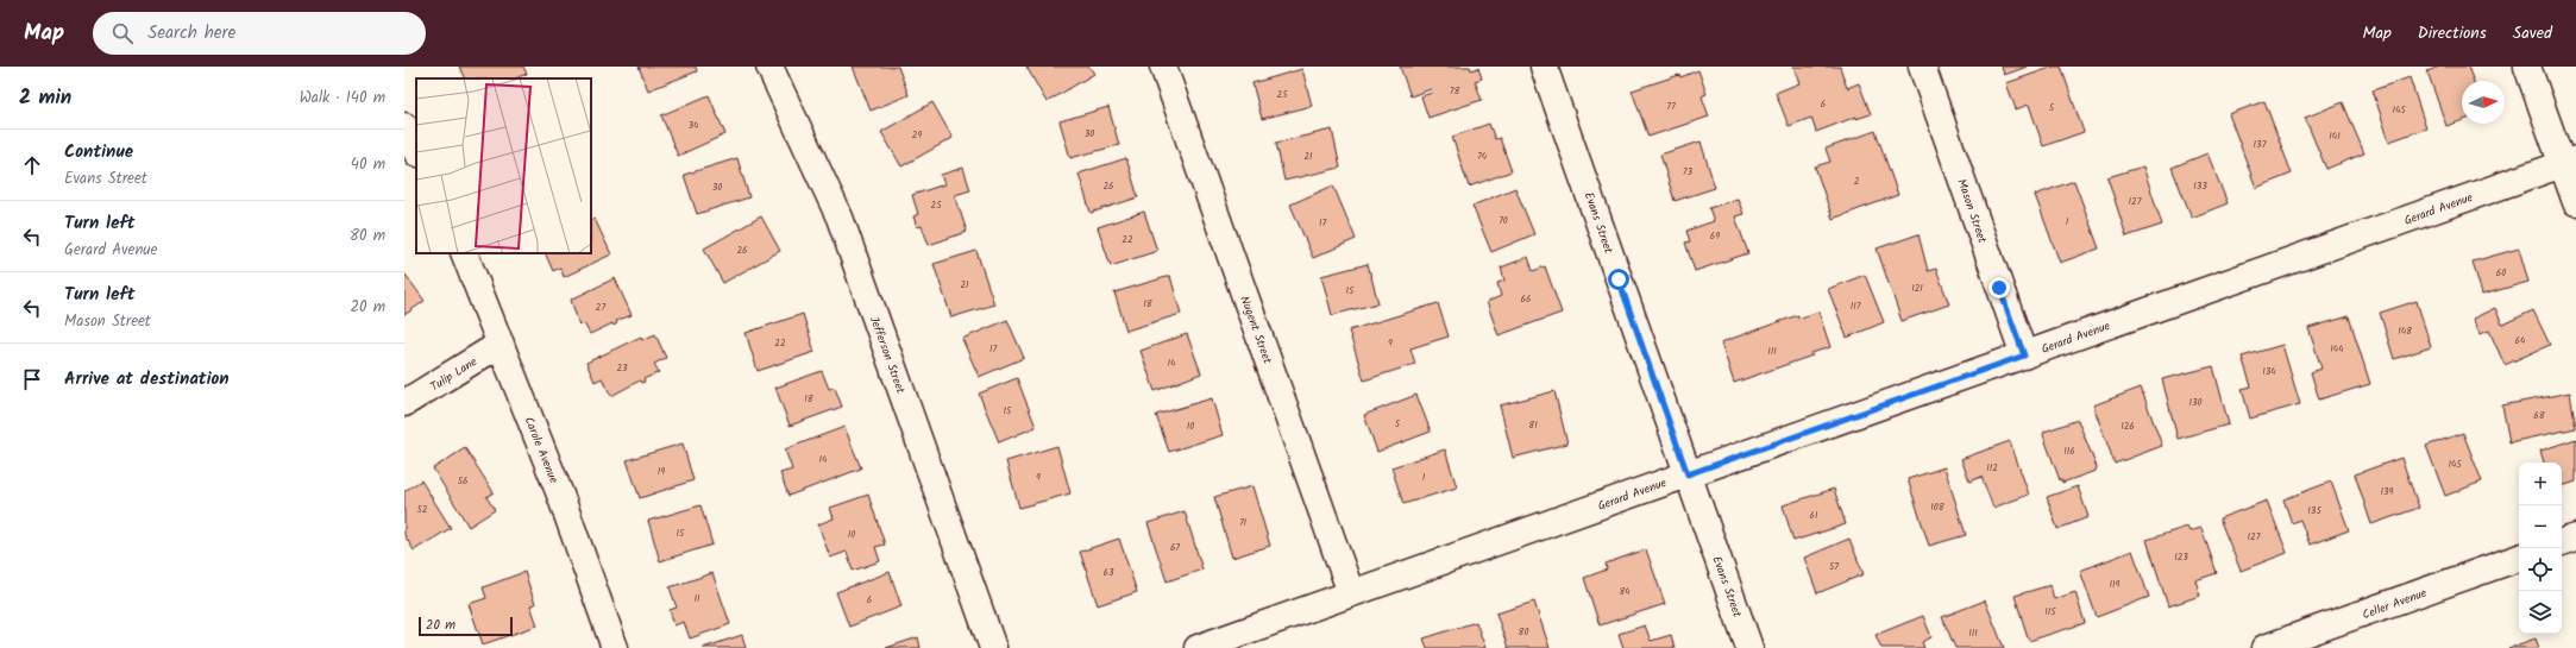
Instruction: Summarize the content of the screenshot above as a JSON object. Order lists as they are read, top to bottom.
{
  "streets": {
    "street": [
      "Gerard Avenue",
      "Mason Street",
      "Evans Street",
      "Nugent Street",
      "Jefferson Street",
      "Tulip Lane",
      "Carole Avenue",
      "Celler Avenue"
    ]
  },
  "crossings": [
    ["Gerard Avenue", "Mason Street"],
    ["Gerard Avenue", "Evans Street"],
    ["Gerard Avenue", "Nugent Street"],
    ["Tulip Lane", "Carole Avenue"]
  ],
  "house_numbers": [
    "78",
    "25",
    "6",
    "77",
    "5",
    "145",
    "34",
    "30",
    "29",
    "141",
    "137",
    "21",
    "74",
    "73",
    "2",
    "26",
    "133",
    "30",
    "127",
    "25",
    "70",
    "1",
    "17",
    "69",
    "22",
    "26",
    "60",
    "21",
    "121",
    "15",
    "66",
    "18",
    "117",
    "27",
    "148",
    "64",
    "22",
    "9",
    "17",
    "144",
    "111",
    "14",
    "23",
    "134",
    "18",
    "130",
    "15",
    "68",
    "5",
    "81",
    "10",
    "126",
    "116",
    "14",
    "145",
    "112",
    "19",
    "9",
    "1",
    "56",
    "139",
    "108",
    "52",
    "135",
    "61",
    "71",
    "15",
    "10",
    "127",
    "67",
    "123",
    "57",
    "63",
    "119",
    "84",
    "11",
    "6",
    "115",
    "80",
    "111"
  ],
  "scale_bar": "20 m",
  "north": "right",
  "page": {
    "header": "Map",
    "search": "Search here",
    "nav": ["Map", "Directions", "Saved"],
    "heading": ["2 min", "Walk · 140 m"],
    "list": [
      ["Continue", "Evans Street", "40 m"],
      ["Turn left", "Gerard Avenue", "80 m"],
      ["Turn left", "Mason Street", "20 m"],
      "Arrive at destination"
    ],
    "map_buttons": ["+", "−"],
    "scale": "20 m"
  }
}
